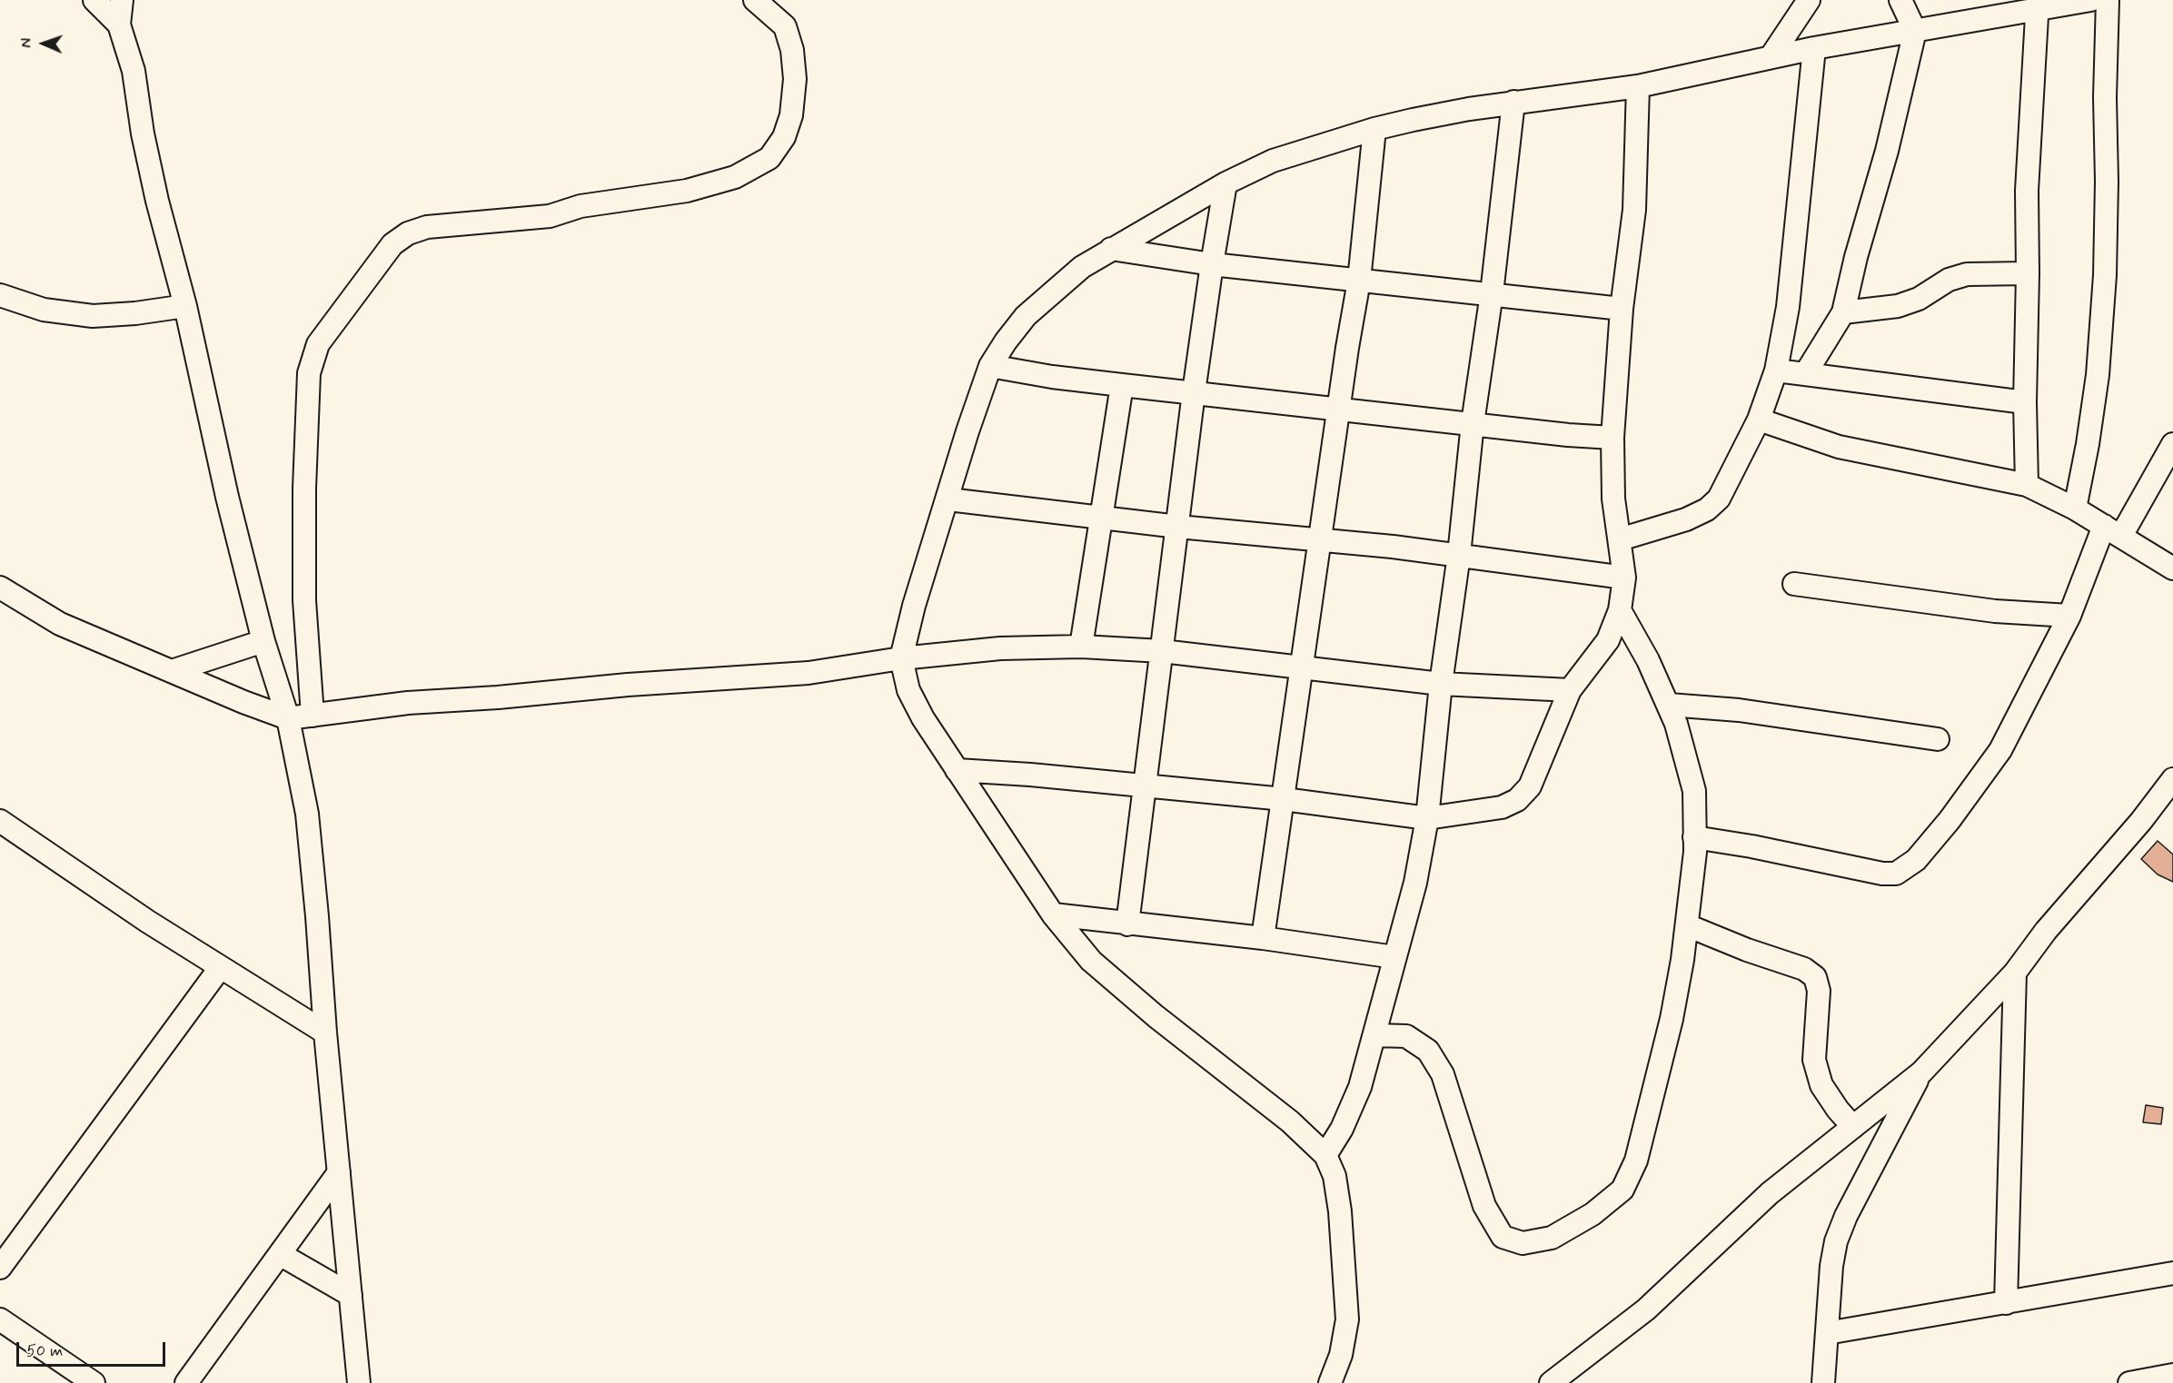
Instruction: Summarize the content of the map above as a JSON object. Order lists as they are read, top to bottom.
{
  "scale_bar": "50 m",
  "north": "left"
}
